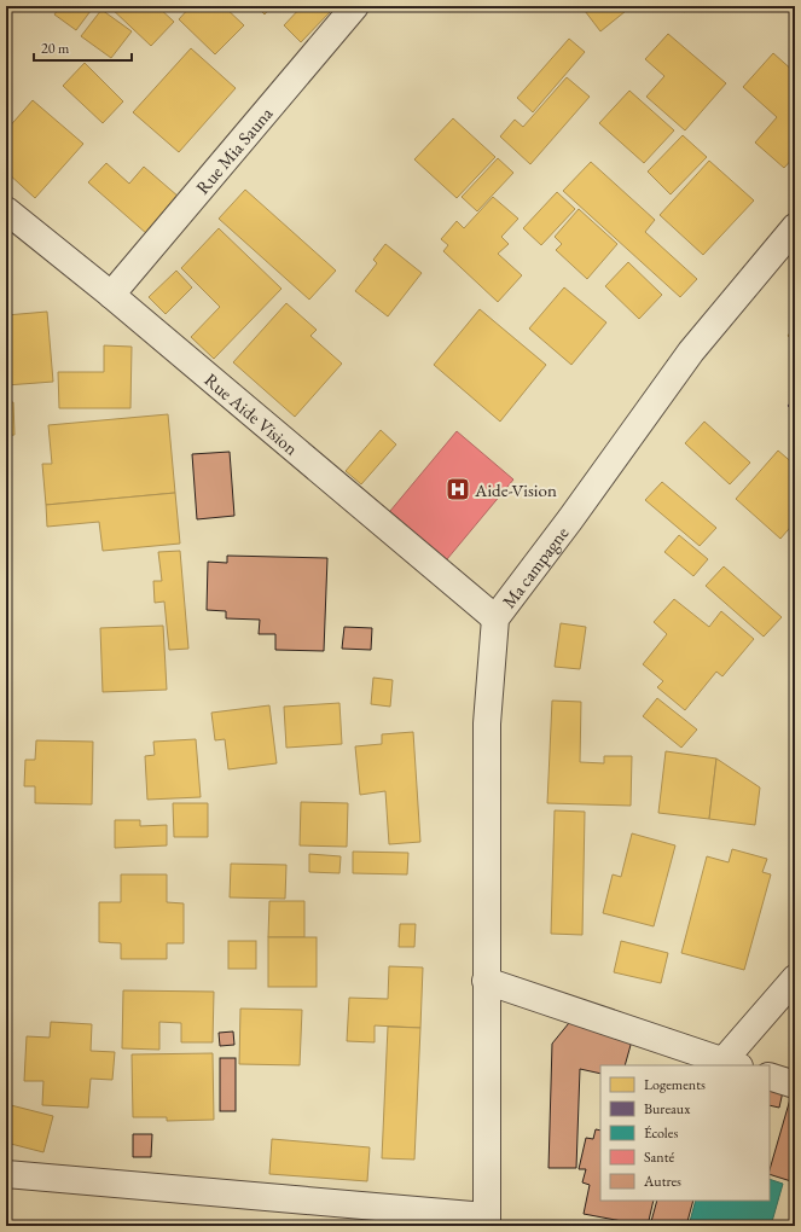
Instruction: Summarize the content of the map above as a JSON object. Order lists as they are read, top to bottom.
{
  "streets": {
    "street": ["Rue Mia Sauna", "Rue Aide Vision", "Ma campagne"]
  },
  "crossings": [
    ["Rue Mia Sauna", "Rue Aide Vision"],
    ["Rue Aide Vision", "Ma campagne"]
  ],
  "places": {
    "hospital": ["Aide-Vision"]
  },
  "legend": [
    "Logements",
    "Bureaux",
    "Écoles",
    "Santé",
    "Autres"
  ],
  "scale_bar": "20 m"
}
